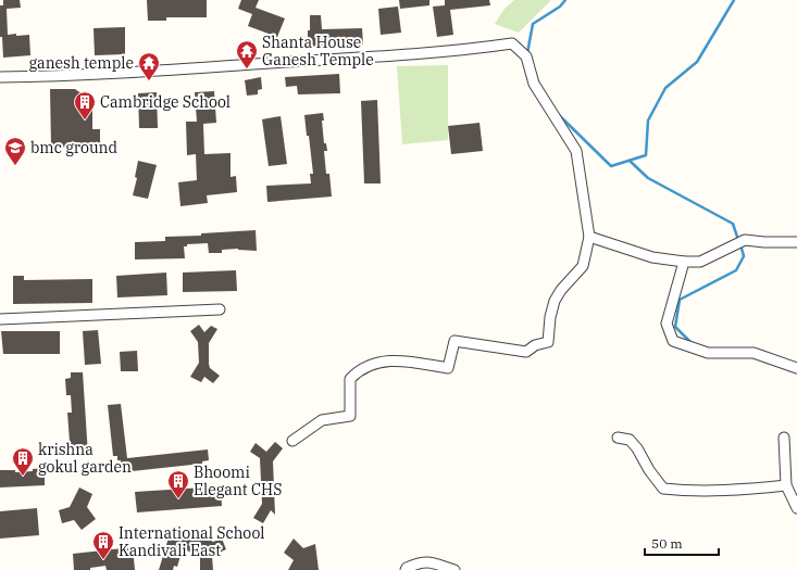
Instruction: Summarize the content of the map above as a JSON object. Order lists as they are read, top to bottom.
{
  "places": {
    "temple": ["Shanta House Ganesh Temple", "ganesh temple"],
    "building": [
      "Cambridge School",
      "krishna gokul garden",
      "Bhoomi Elegant CHS",
      "International School Kandivali East"
    ],
    "school or university": ["bmc ground"]
  },
  "scale_bar": "50 m"
}
